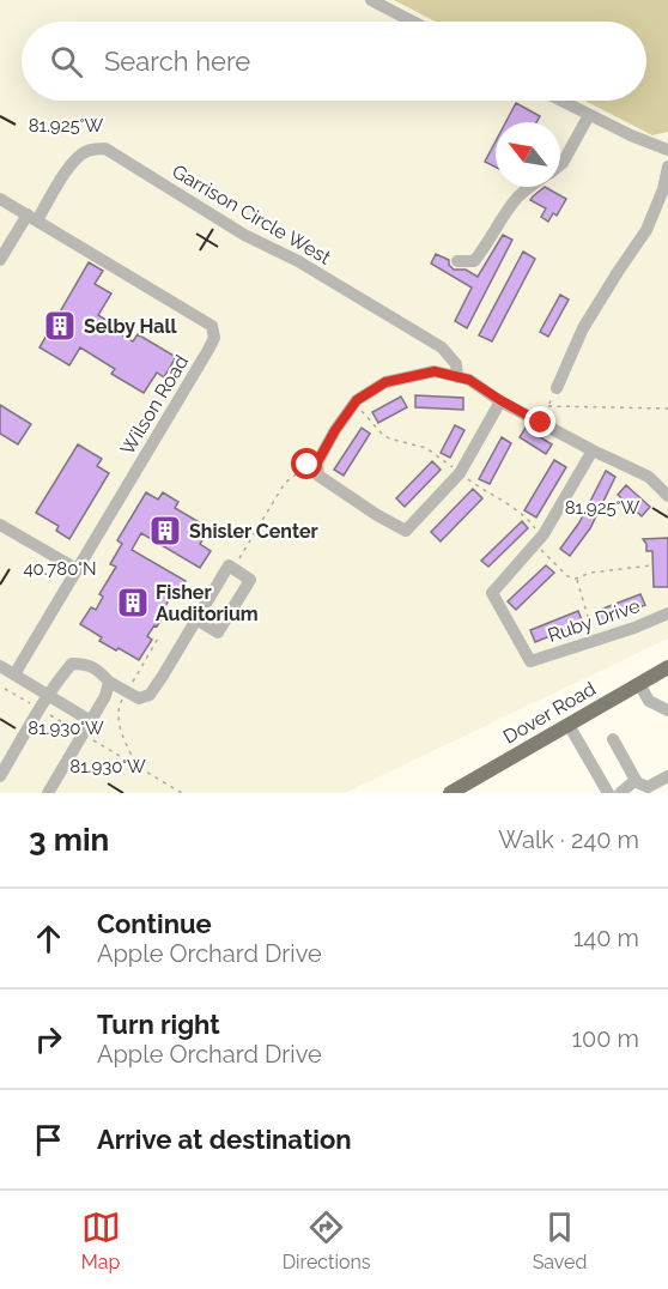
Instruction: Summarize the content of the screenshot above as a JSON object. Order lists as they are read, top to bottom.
{
  "streets": {
    "main road": ["Dover Road"],
    "street": ["Garrison Circle West", "Wilson Road", "Ruby Drive"]
  },
  "crossings": [
    ["Garrison Circle West", "Wilson Road"]
  ],
  "places": {
    "building": ["Selby Hall", "Shisler Center", "Fisher Auditorium"]
  },
  "north": "top left",
  "page": {
    "search": "Search here",
    "heading": ["3 min", "Walk · 240 m"],
    "list": [
      ["Continue", "Apple Orchard Drive", "140 m"],
      ["Turn right", "Apple Orchard Drive", "100 m"],
      "Arrive at destination"
    ],
    "nav": ["Map", "Directions", "Saved"]
  },
  "coordinates": ["81.925°W", "40.780°N", "81.930°W"]
}
